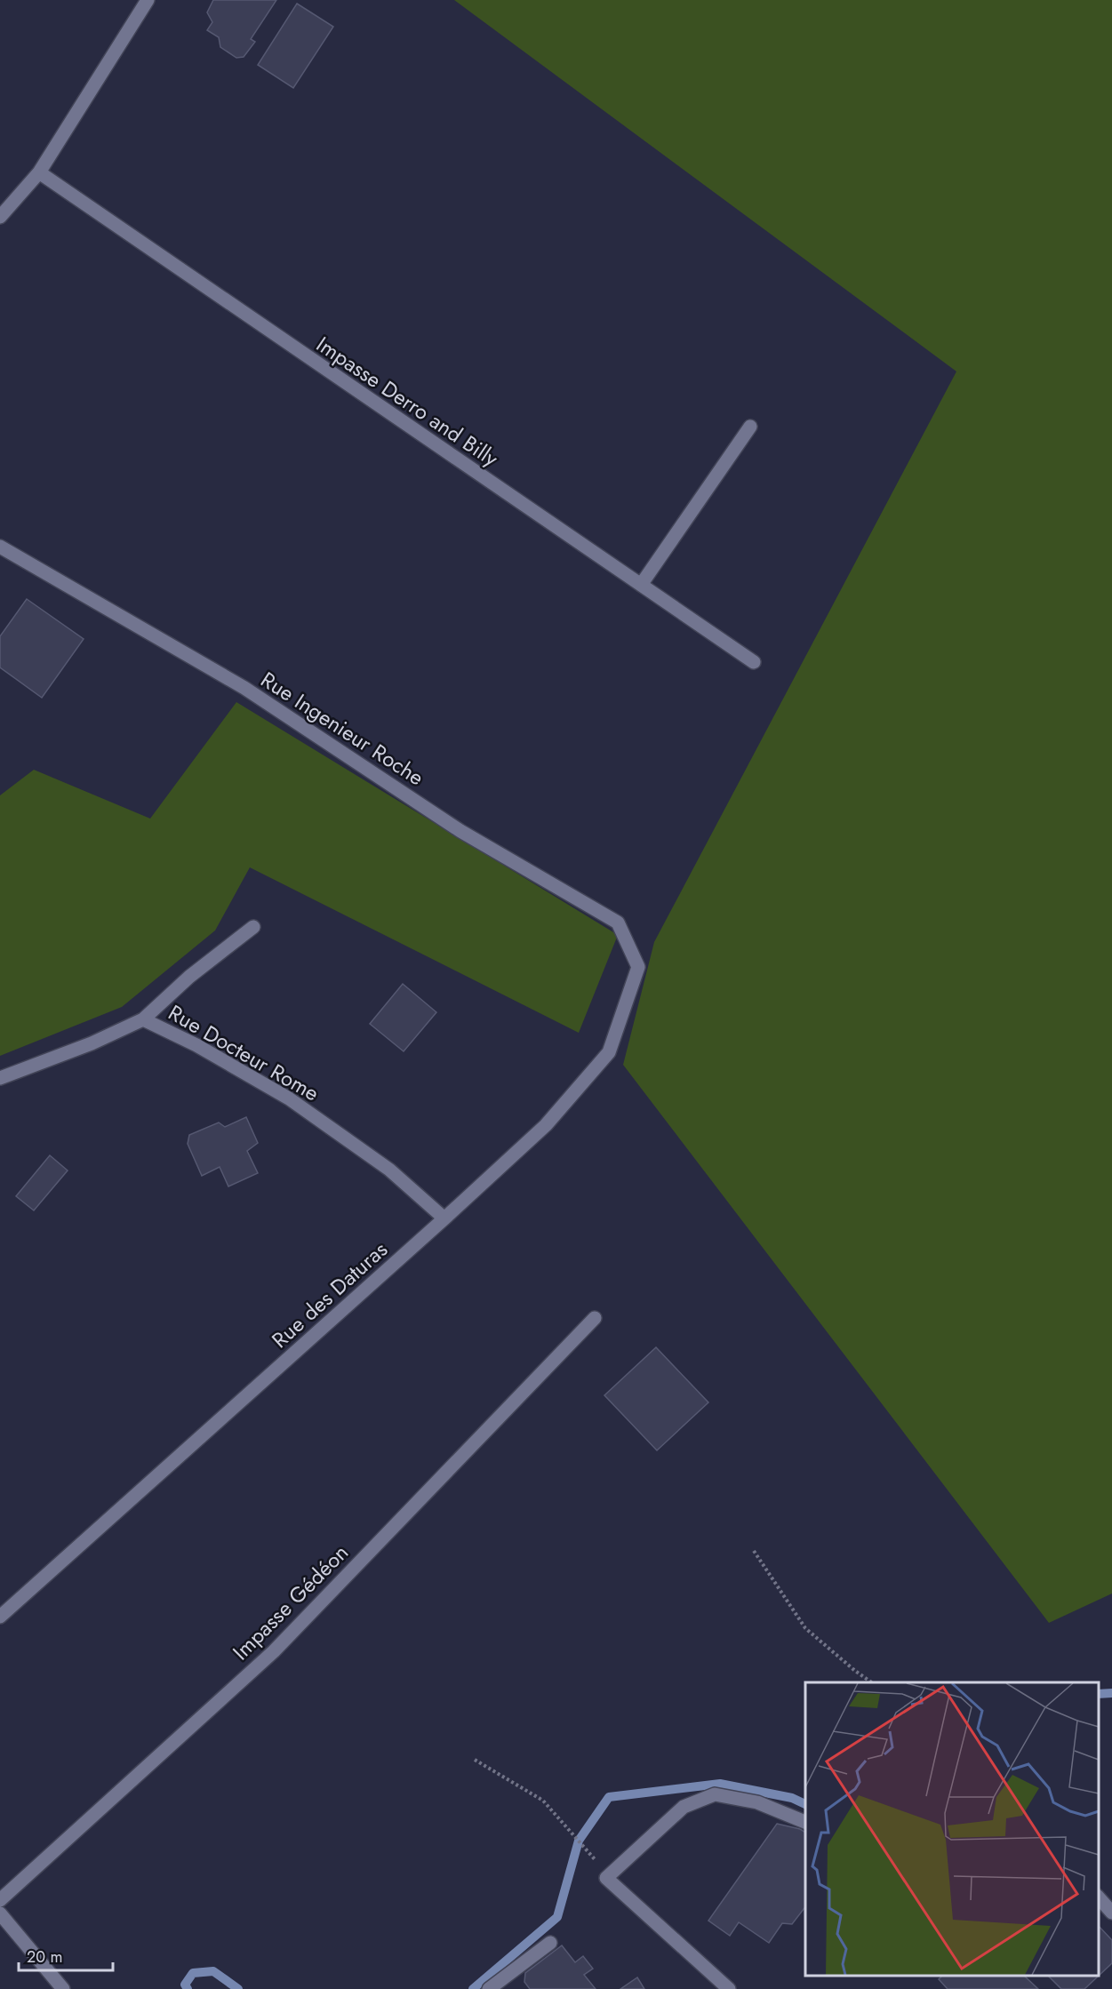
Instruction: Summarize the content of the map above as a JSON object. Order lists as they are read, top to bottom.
{
  "streets": {
    "street": [
      "Impasse Derro and Billy",
      "Rue Ingenieur Roche",
      "Rue Docteur Rome",
      "Rue des Daturas",
      "Impasse Gédéon"
    ]
  },
  "crossings": [
    ["Rue Ingenieur Roche", "Rue des Daturas"],
    ["Rue Docteur Rome", "Rue des Daturas"]
  ],
  "scale_bar": "20 m"
}
